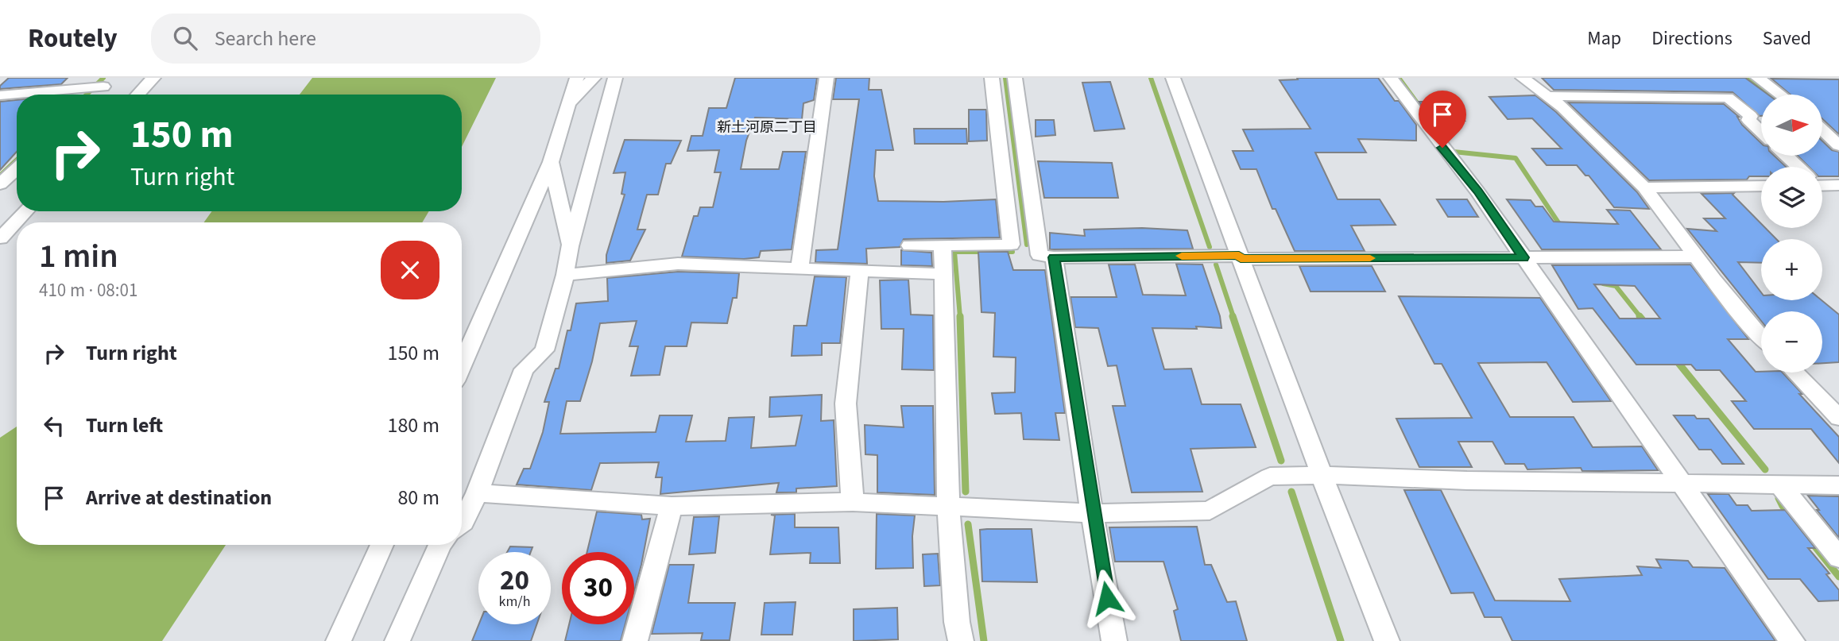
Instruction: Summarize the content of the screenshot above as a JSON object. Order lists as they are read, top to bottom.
{
  "districts": ["新土河原二丁目"],
  "north": "right",
  "page": {
    "header": "Routely",
    "search": "Search here",
    "nav": ["Map", "Directions", "Saved"],
    "map_buttons": ["+", "−"],
    "turn": ["150 m", "Turn right"],
    "heading": ["1 min", "410 m · 08:01"],
    "list": [
      {
        "name": "Turn right",
        "value": "150 m"
      },
      {
        "name": "Turn left",
        "value": "180 m"
      },
      {
        "name": "Arrive at destination",
        "value": "80 m"
      }
    ],
    "speed": "20 km/h",
    "limit": "30"
  }
}
